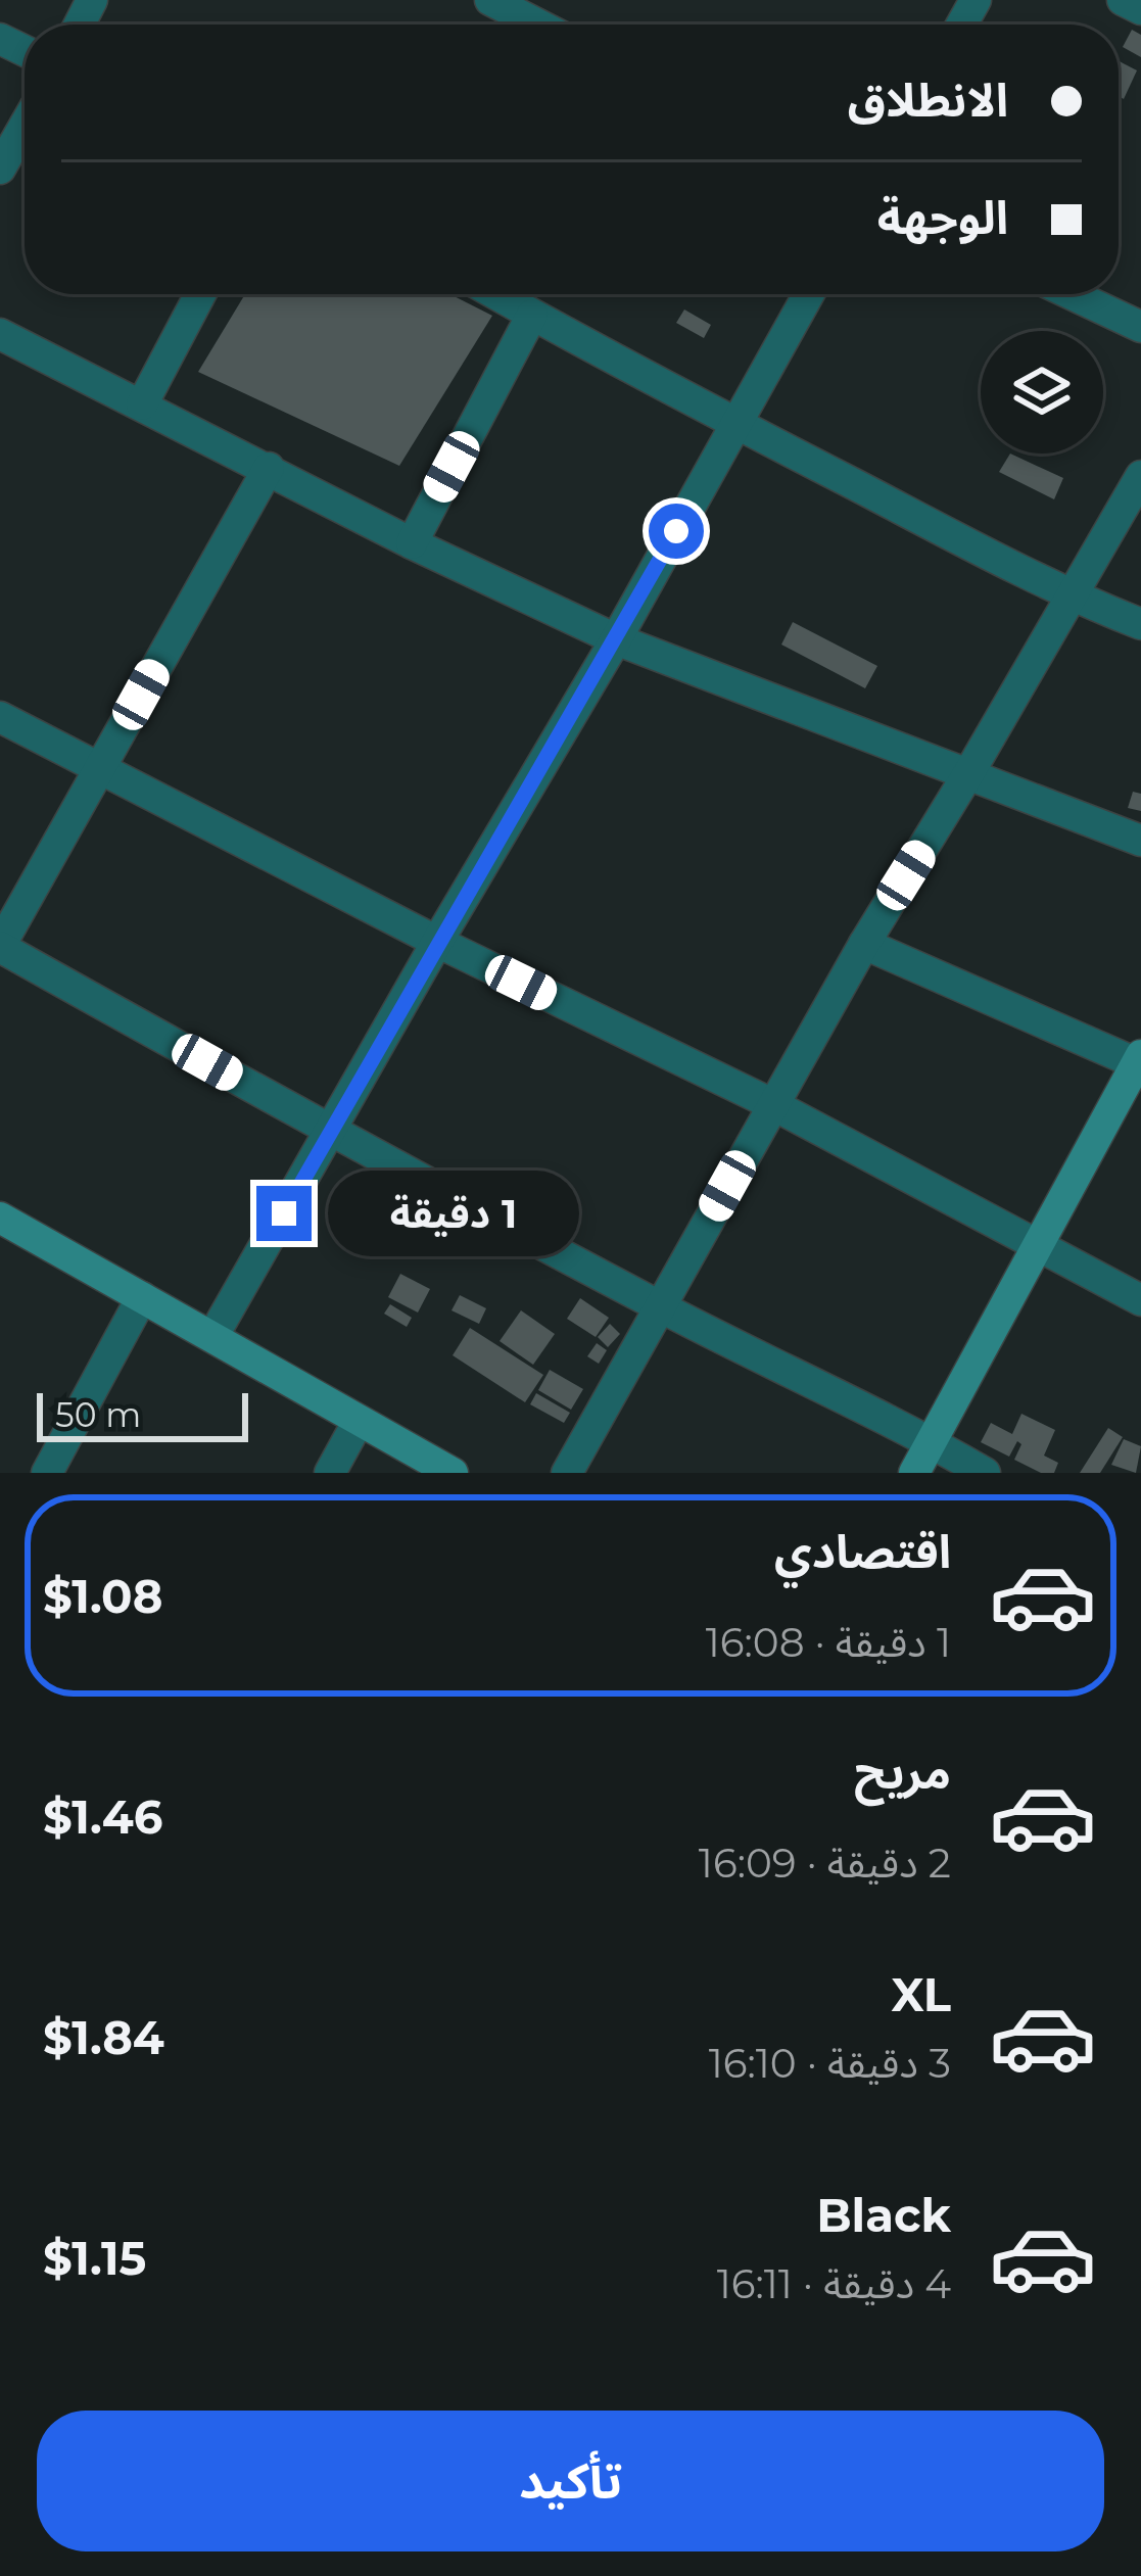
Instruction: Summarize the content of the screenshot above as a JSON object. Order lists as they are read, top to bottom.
{
  "scale_bar": "50 m",
  "page": {
    "banner": ["الانطلاق", "الوجهة"],
    "bubble": "1 دقيقة",
    "scale": "50 m",
    "list": [
      {
        "name": "اقتصادي",
        "note": "1 دقيقة · 16:08",
        "value": "$1.08"
      },
      {
        "name": "مريح",
        "note": "2 دقيقة · 16:09",
        "value": "$1.46"
      },
      {
        "name": "XL",
        "note": "3 دقيقة · 16:10",
        "value": "$1.84"
      },
      {
        "name": "Black",
        "note": "4 دقيقة · 16:11",
        "value": "$1.15"
      }
    ],
    "buttons": "تأكيد"
  }
}
